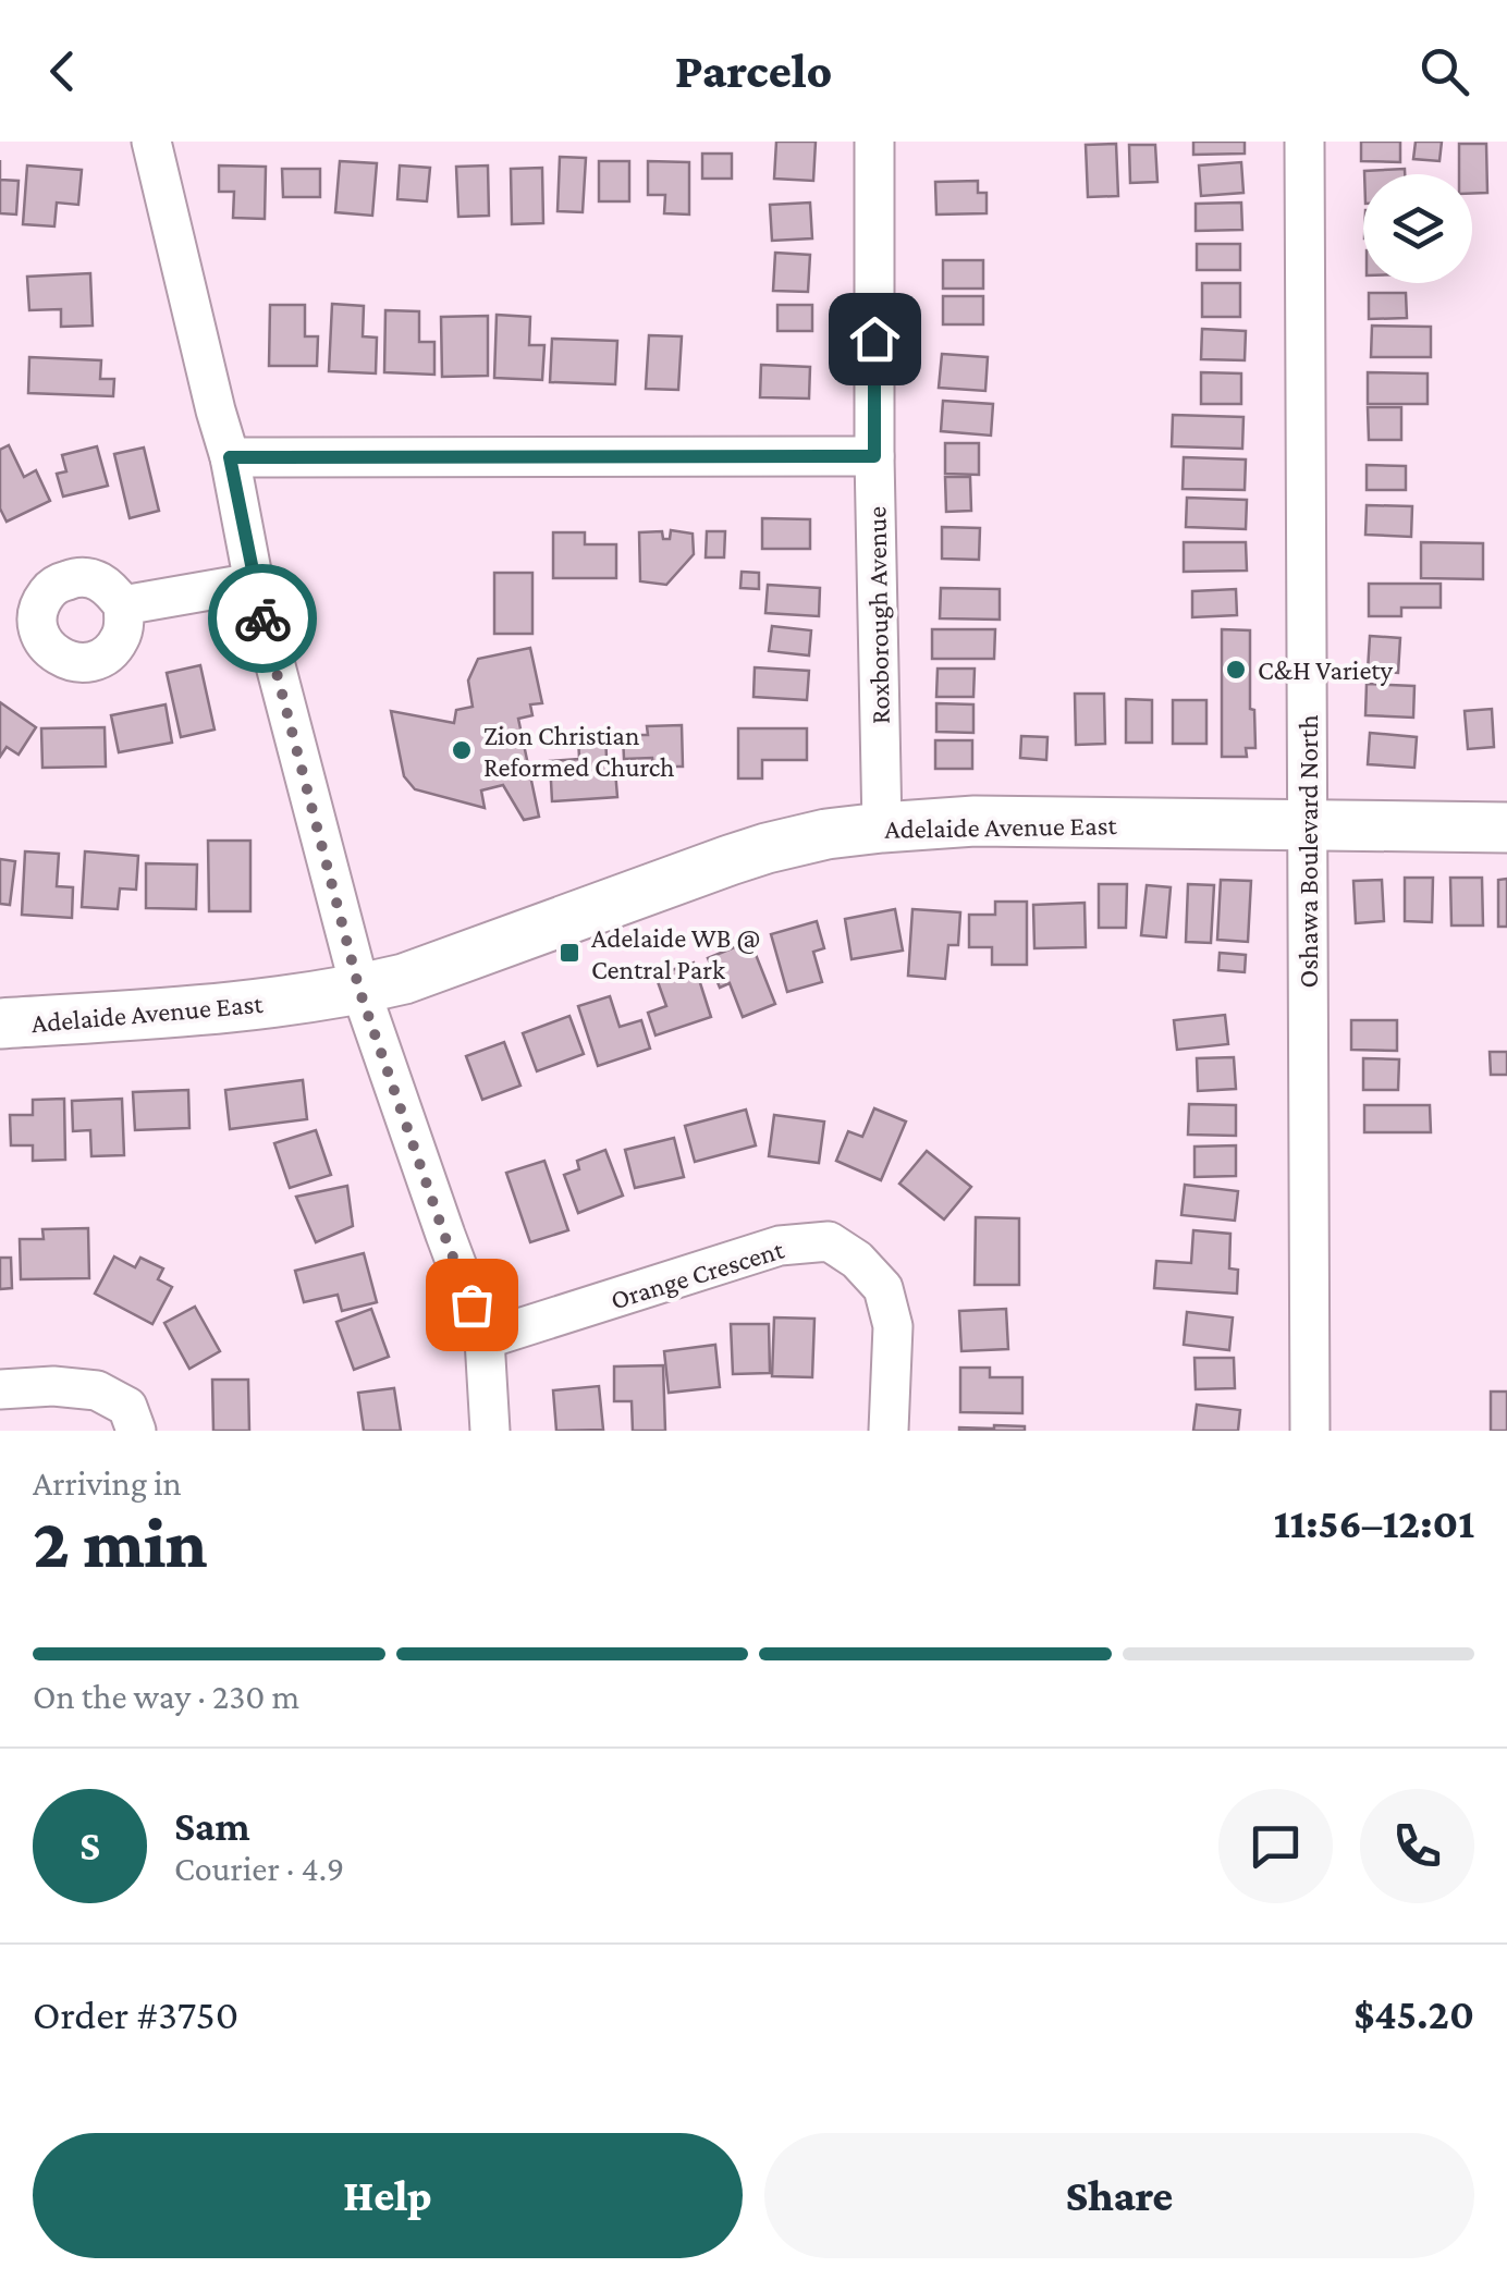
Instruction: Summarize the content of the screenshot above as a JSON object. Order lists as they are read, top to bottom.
{
  "streets": {
    "main road": ["Adelaide Avenue East"],
    "street": ["Roxborough Avenue", "Oshawa Boulevard North", "Orange Crescent"]
  },
  "crossings": [
    ["Roxborough Avenue", "Adelaide Avenue East"],
    ["Adelaide Avenue East", "Oshawa Boulevard North"]
  ],
  "places": {
    "other": ["C&H Variety", "Zion Christian Reformed Church"],
    "transit": ["Adelaide WB @ Central Park"]
  },
  "page": {
    "header": "Parcelo",
    "heading": ["2 min", "Arriving in", "11:56–12:01"],
    "panel": [
      "Sam",
      "Courier · 4.9",
      "Order #3750",
      "$45.20"
    ],
    "bar": "On the way · 230 m",
    "round": "S",
    "buttons": ["Help", "Share"]
  }
}
